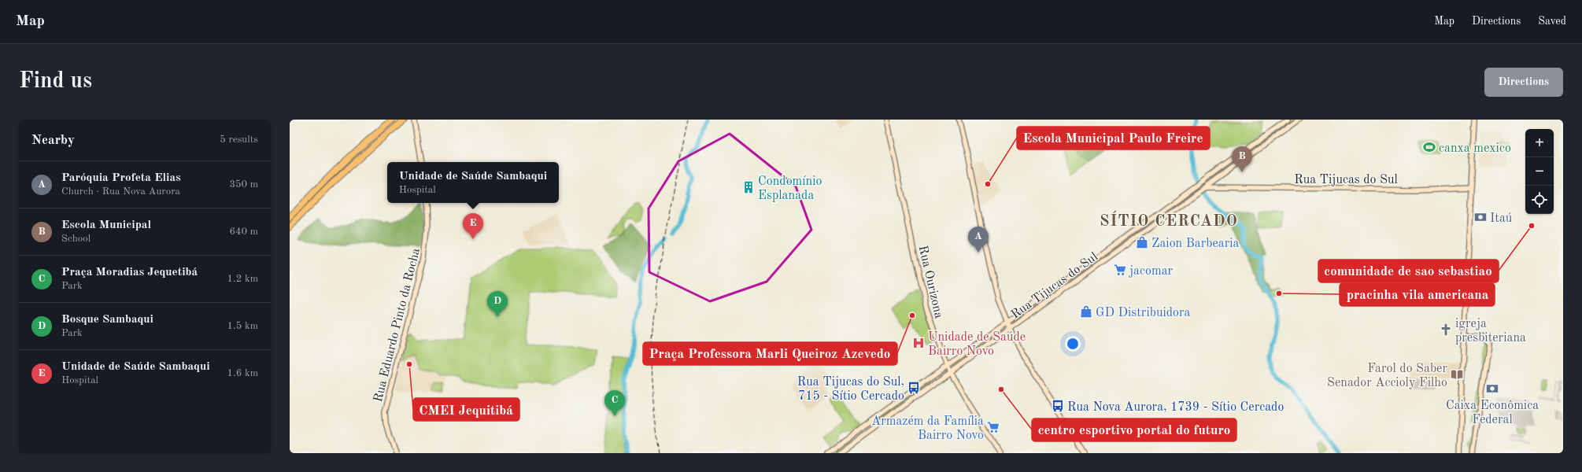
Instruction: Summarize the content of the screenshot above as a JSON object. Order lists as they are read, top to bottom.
{
  "streets": {
    "main road": ["Rua Tijucas do Sul", "Rua Ourizona", "Rua Eduardo Pinto da Rocha"]
  },
  "crossings": [
    ["Rua Tijucas do Sul", "Rua Ourizona"]
  ],
  "districts": ["SÍTIO CERCADO"],
  "places": {
    "sports": ["canxa mexico"],
    "other": [
      "Escola Municipal Paulo Freire",
      "comunidade de sao sebastiao",
      "pracinha vila americana",
      "Praça Professora Marli Queiroz Azevedo",
      "CMEI Jequitibá",
      "centro esportivo portal do futuro"
    ],
    "building": ["Condomínio Esplanada"],
    "bank": ["Itaú", "Caixa Econômica Federal"],
    "shop": ["Zaion Barbearia", "GD Distribuidora"],
    "supermarket": ["jacomar", "Armazém da Família Bairro Novo"],
    "church": ["igreja presbiteriana"],
    "hospital": ["Unidade de Saúde Bairro Novo"],
    "library": ["Farol do Saber Senador Accioly Filho"],
    "bus stop": ["Rua Tijucas do Sul, 715 - Sítio Cercado", "Rua Nova Aurora, 1739 - Sítio Cercado"]
  },
  "page": {
    "header": "Map",
    "nav": ["Map", "Directions", "Saved"],
    "buttons": "Directions",
    "title": "Find us",
    "heading": ["Nearby", "5 results"],
    "map_buttons": ["+", "−"],
    "pins": [
      "B",
      "E",
      "A",
      "D",
      "C"
    ],
    "list": [
      {
        "mark": "A",
        "name": "Paróquia Profeta Elias",
        "note": "Church · Rua Nova Aurora",
        "value": "350 m"
      },
      {
        "mark": "B",
        "name": "Escola Municipal",
        "note": "School",
        "value": "640 m"
      },
      {
        "mark": "C",
        "name": "Praça Moradias Jequetibá",
        "note": "Park",
        "value": "1.2 km"
      },
      {
        "mark": "D",
        "name": "Bosque Sambaqui",
        "note": "Park",
        "value": "1.5 km"
      },
      {
        "mark": "E",
        "name": "Unidade de Saúde Sambaqui",
        "note": "Hospital",
        "value": "1.6 km"
      }
    ],
    "popup": ["Unidade de Saúde Sambaqui", "Hospital"]
  }
}
